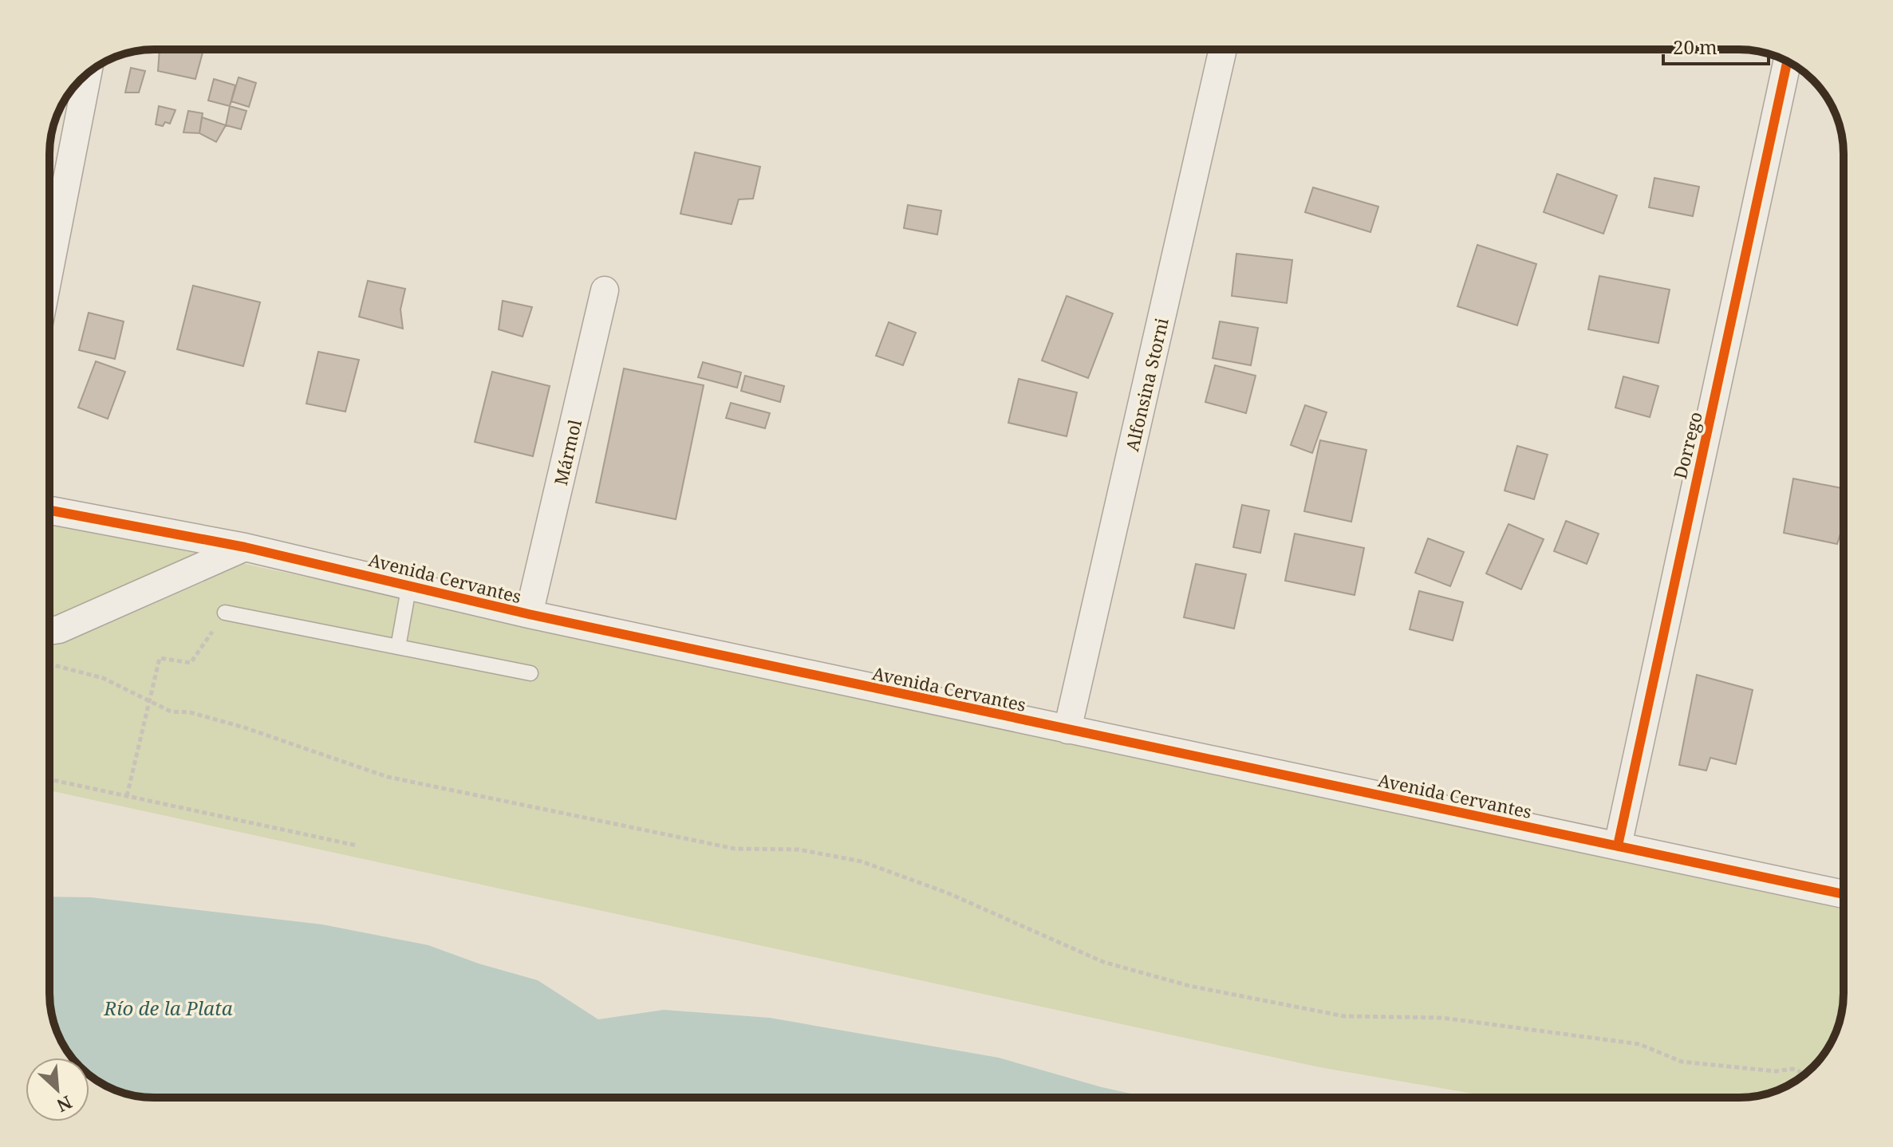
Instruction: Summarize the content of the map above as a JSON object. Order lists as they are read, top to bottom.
{
  "streets": {
    "street": [
      "Alfonsina Storni",
      "Dorrego",
      "Mármol",
      "Avenida Cervantes"
    ]
  },
  "crossings": [
    ["Alfonsina Storni", "Avenida Cervantes"],
    ["Dorrego", "Avenida Cervantes"],
    ["Mármol", "Avenida Cervantes"]
  ],
  "water": ["Río de la Plata"],
  "scale_bar": "20 m",
  "north": "bottom right"
}
